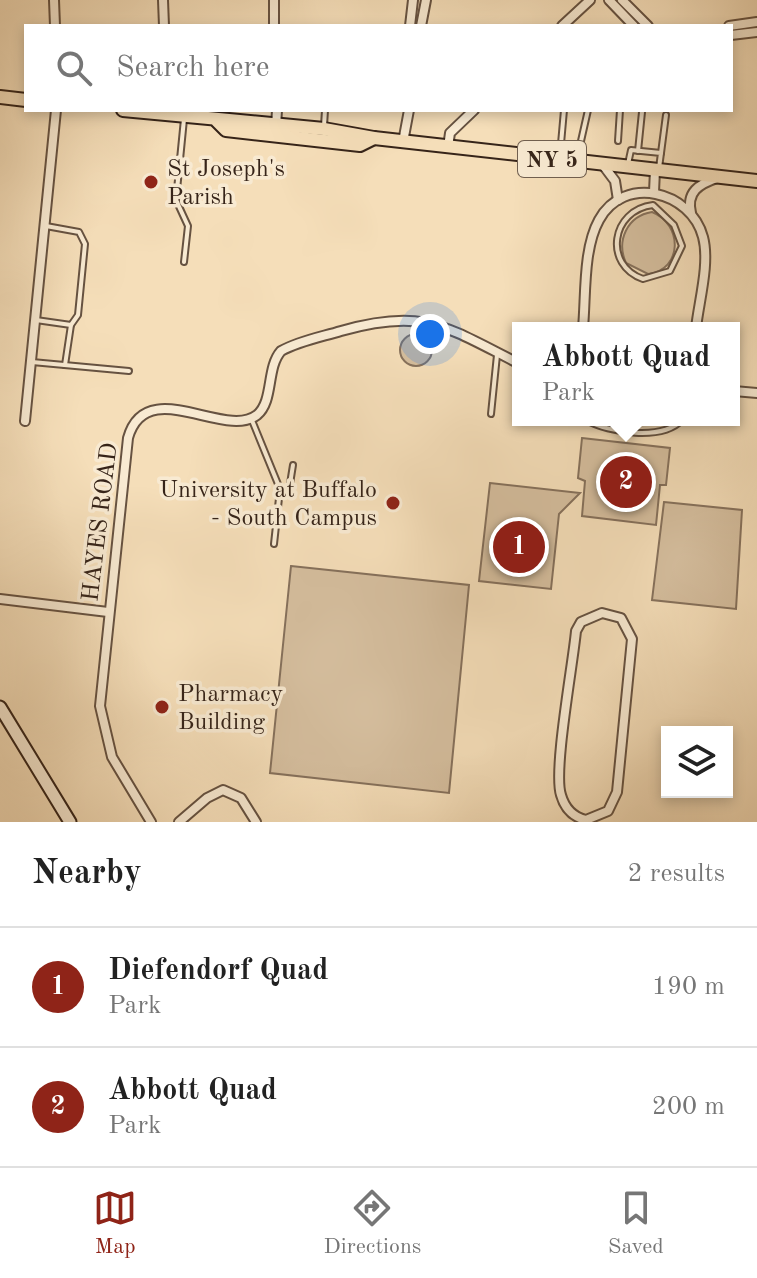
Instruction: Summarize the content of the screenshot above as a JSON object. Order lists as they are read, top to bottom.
{
  "streets": {
    "main road": ["NY 5"],
    "street": ["HAYES ROAD"]
  },
  "places": ["St Joseph's Parish", "University at Buffalo - South Campus", "Pharmacy Building"],
  "page": {
    "search": "Search here",
    "popup": ["Abbott Quad", "Park"],
    "pins": ["2", "1"],
    "heading": ["Nearby", "2 results"],
    "list": [
      {
        "mark": "1",
        "name": "Diefendorf Quad",
        "note": "Park",
        "value": "190 m"
      },
      {
        "mark": "2",
        "name": "Abbott Quad",
        "note": "Park",
        "value": "200 m"
      }
    ],
    "nav": ["Map", "Directions", "Saved"]
  }
}
